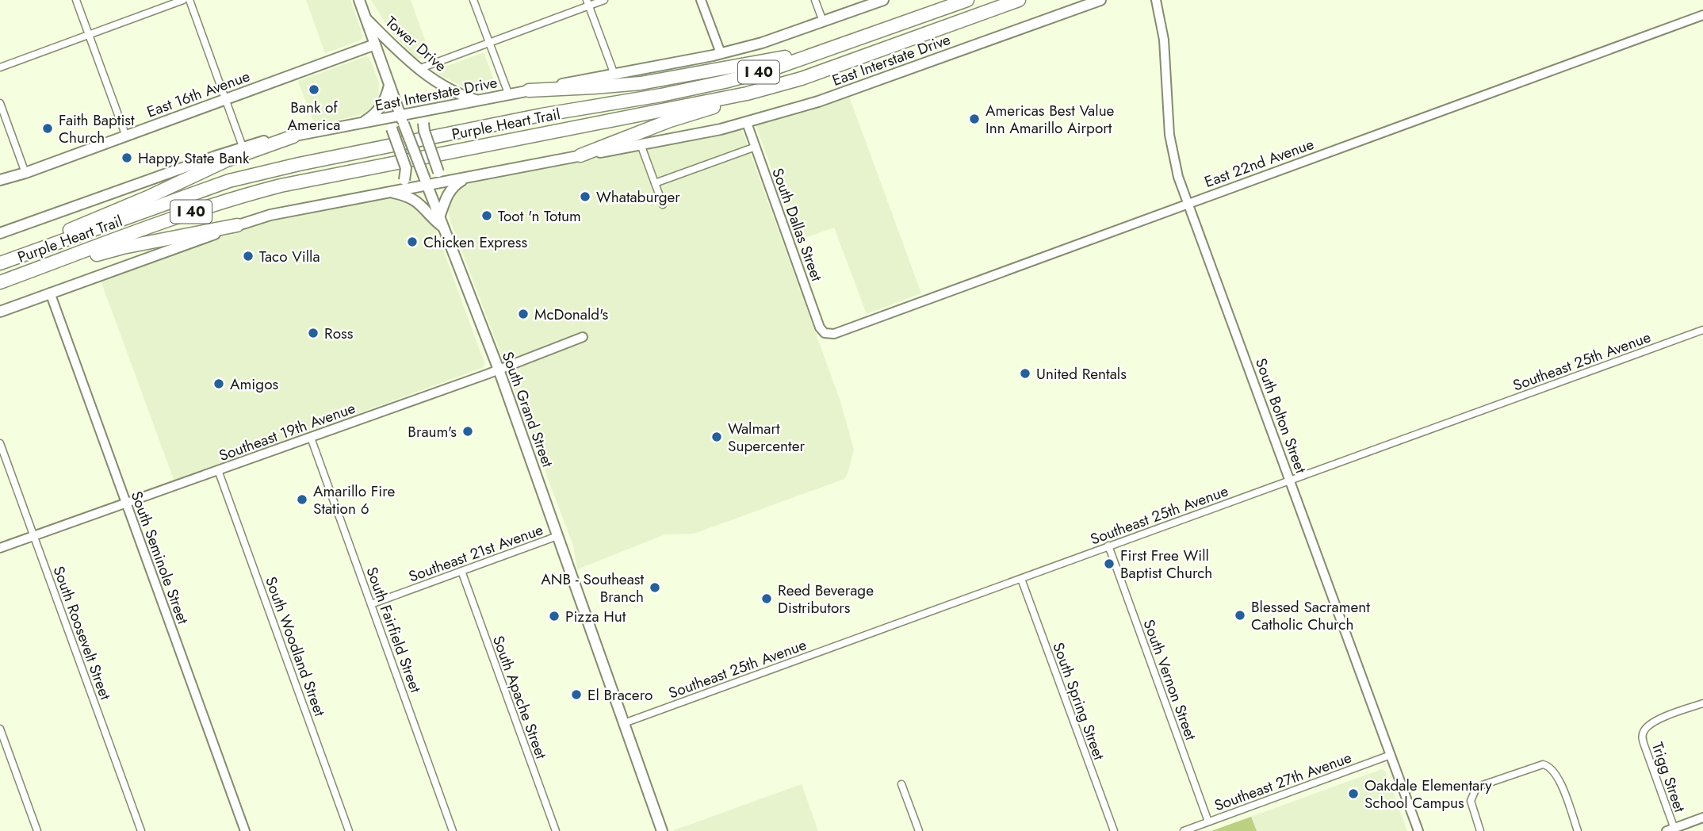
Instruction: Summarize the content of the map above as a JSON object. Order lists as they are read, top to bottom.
{
  "streets": {
    "highway": ["I 40", "Purple Heart Trail"],
    "main road": [
      "Tower Drive",
      "East Interstate Drive",
      "East 16th Avenue",
      "South Grand Street"
    ],
    "street": [
      "East 22nd Avenue",
      "South Dallas Street",
      "Southeast 25th Avenue",
      "South Bolton Street",
      "Southeast 19th Avenue",
      "Southeast 21st Avenue",
      "South Seminole Street",
      "South Fairfield Street",
      "South Roosevelt Street",
      "South Woodland Street",
      "South Vernon Street",
      "South Apache Street",
      "South Spring Street",
      "Trigg Street",
      "Southeast 27th Avenue"
    ]
  },
  "crossings": [
    ["Tower Drive", "East Interstate Drive"],
    ["Tower Drive", "South Grand Street"],
    ["East Interstate Drive", "South Dallas Street"],
    ["East Interstate Drive", "South Grand Street"],
    ["East Interstate Drive", "South Seminole Street"],
    ["East 16th Avenue", "South Grand Street"],
    ["East 22nd Avenue", "South Dallas Street"],
    ["East 22nd Avenue", "South Bolton Street"],
    ["Southeast 25th Avenue", "South Grand Street"],
    ["Southeast 25th Avenue", "South Bolton Street"],
    ["Southeast 25th Avenue", "South Vernon Street"],
    ["Southeast 25th Avenue", "South Spring Street"],
    ["South Grand Street", "Southeast 19th Avenue"],
    ["South Grand Street", "Southeast 21st Avenue"],
    ["South Bolton Street", "Southeast 27th Avenue"],
    ["Southeast 19th Avenue", "South Seminole Street"],
    ["Southeast 19th Avenue", "South Fairfield Street"],
    ["Southeast 19th Avenue", "South Roosevelt Street"],
    ["Southeast 19th Avenue", "South Woodland Street"],
    ["Southeast 21st Avenue", "South Fairfield Street"],
    ["Southeast 21st Avenue", "South Apache Street"],
    ["South Vernon Street", "Southeast 27th Avenue"]
  ],
  "places": [
    "Bank of America",
    "Americas Best Value Inn Amarillo Airport",
    "Faith Baptist Church",
    "Happy State Bank",
    "Whataburger",
    "Toot 'n Totum",
    "Chicken Express",
    "Taco Villa",
    "McDonald's",
    "Ross",
    "United Rentals",
    "Amigos",
    "Braum's",
    "Walmart Supercenter",
    "Amarillo Fire Station 6",
    "First Free Will Baptist Church",
    "ANB - Southeast Branch",
    "Reed Beverage Distributors",
    "Blessed Sacrament Catholic Church",
    "Pizza Hut",
    "El Bracero",
    "Oakdale Elementary School Campus"
  ]
}
